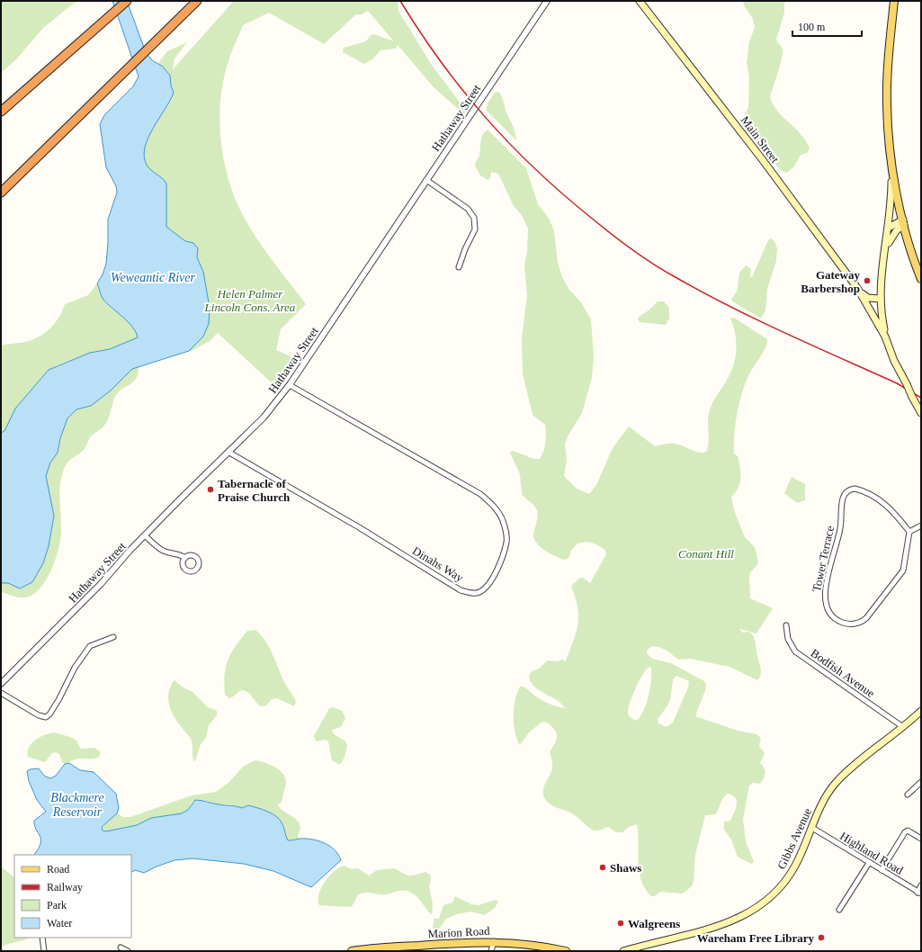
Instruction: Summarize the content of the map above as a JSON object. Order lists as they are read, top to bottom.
{
  "streets": {
    "main road": ["Main Street", "Gibbs Avenue", "Marion Road"],
    "street": [
      "Hathaway Street",
      "Tower Terrace",
      "Dinahs Way",
      "Bodfish Avenue",
      "Highland Road"
    ]
  },
  "crossings": [
    ["Hathaway Street", "Dinahs Way"],
    ["Bodfish Avenue", "Gibbs Avenue"],
    ["Gibbs Avenue", "Highland Road"]
  ],
  "water": ["Weweantic River", "Blackmere Reservoir"],
  "parks": ["Helen Palmer Lincoln Cons. Area", "Conant Hill"],
  "places": [
    "Gateway Barbershop",
    "Tabernacle of Praise Church",
    "Shaws",
    "Walgreens",
    "Wareham Free Library"
  ],
  "legend": [
    "Road",
    "Railway",
    "Park",
    "Water"
  ],
  "scale_bar": "100 m"
}
